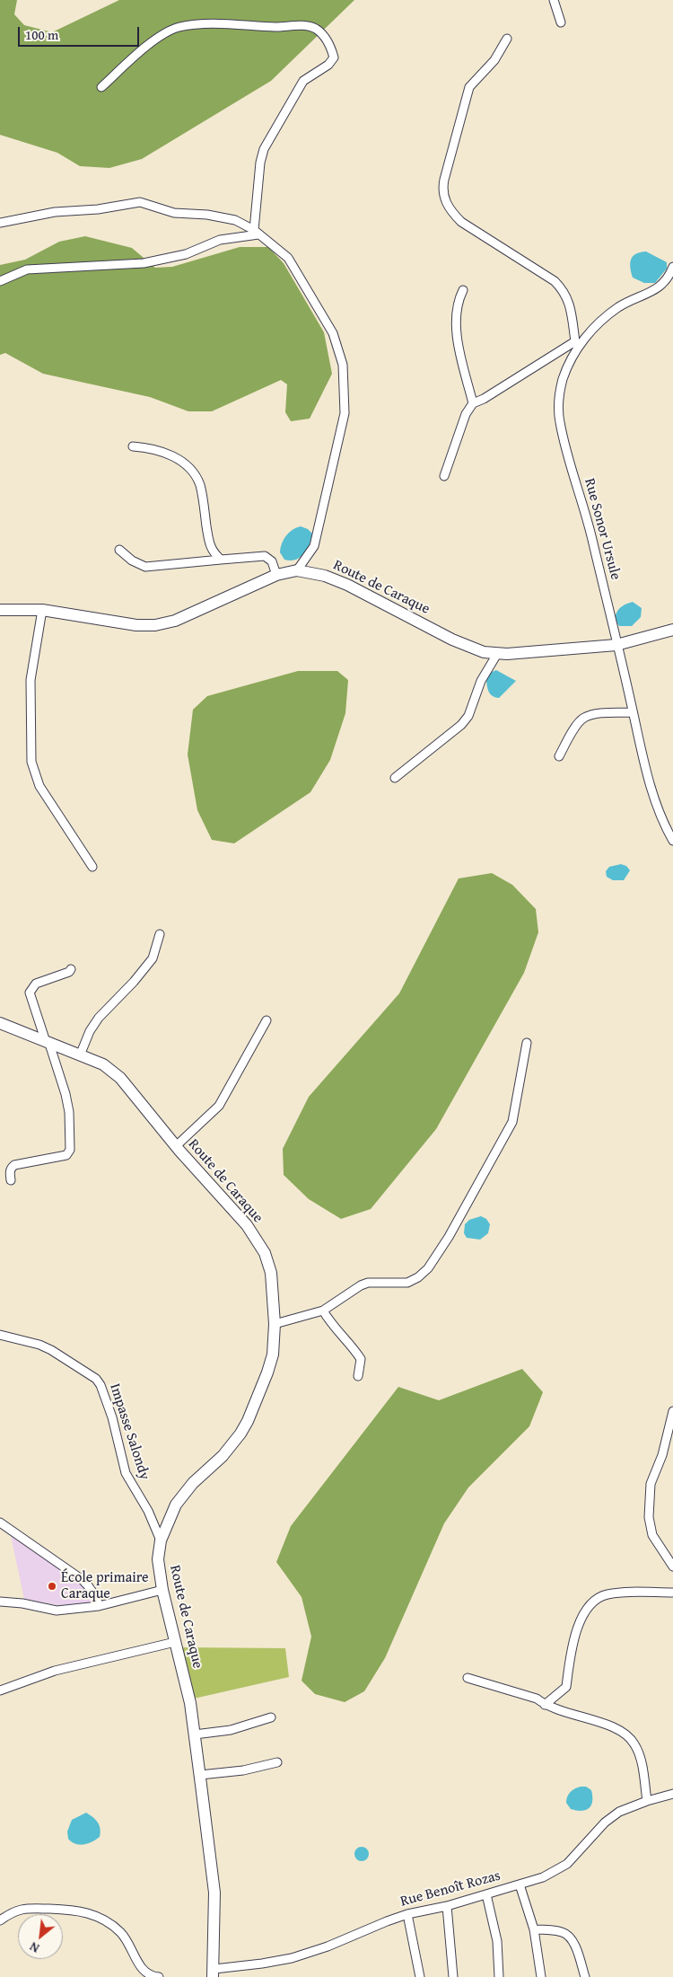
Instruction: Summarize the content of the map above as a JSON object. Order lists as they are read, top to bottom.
{
  "streets": {
    "street": [
      "Rue Sonor Ursule",
      "Route de Caraque",
      "Impasse Salondy",
      "Rue Benoît Rozas"
    ]
  },
  "crossings": [
    ["Rue Sonor Ursule", "Route de Caraque"],
    ["Route de Caraque", "Impasse Salondy"],
    ["Route de Caraque", "Rue Benoît Rozas"]
  ],
  "places": ["École primaire Caraque"],
  "scale_bar": "100 m",
  "north": "bottom left"
}
